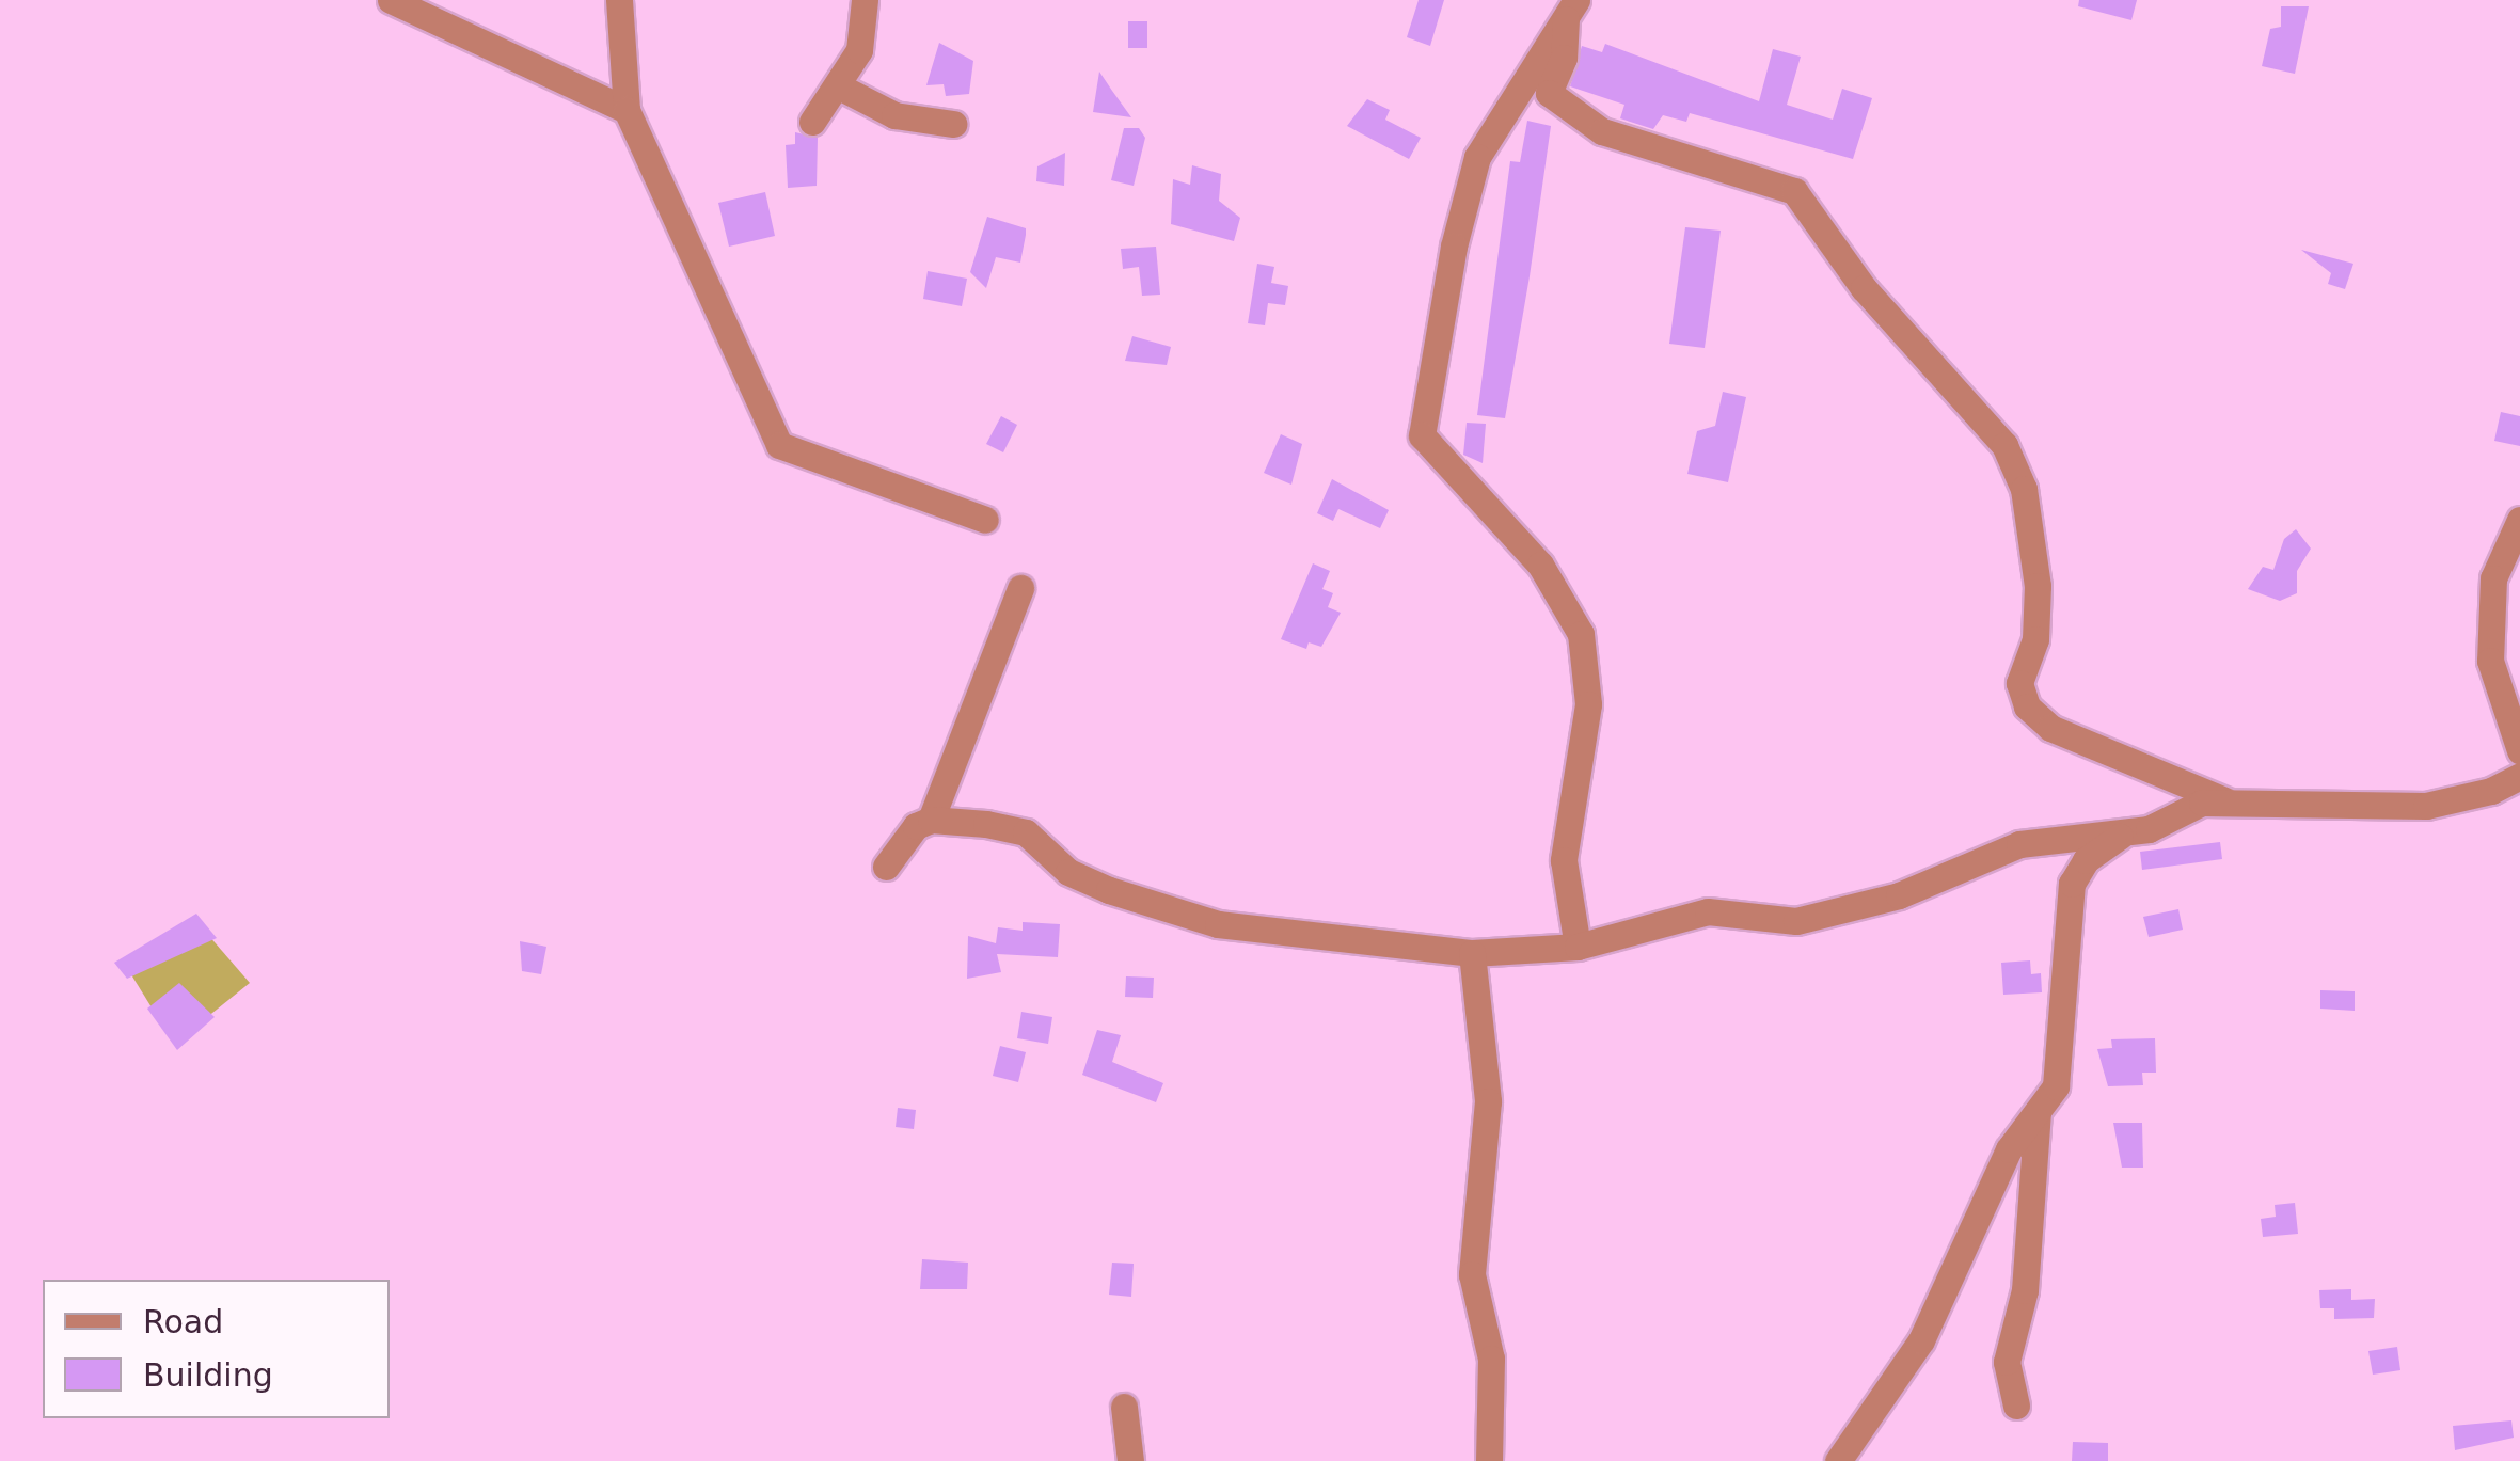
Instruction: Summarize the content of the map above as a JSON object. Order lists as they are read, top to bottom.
{
  "legend": ["Road", "Building"]
}
